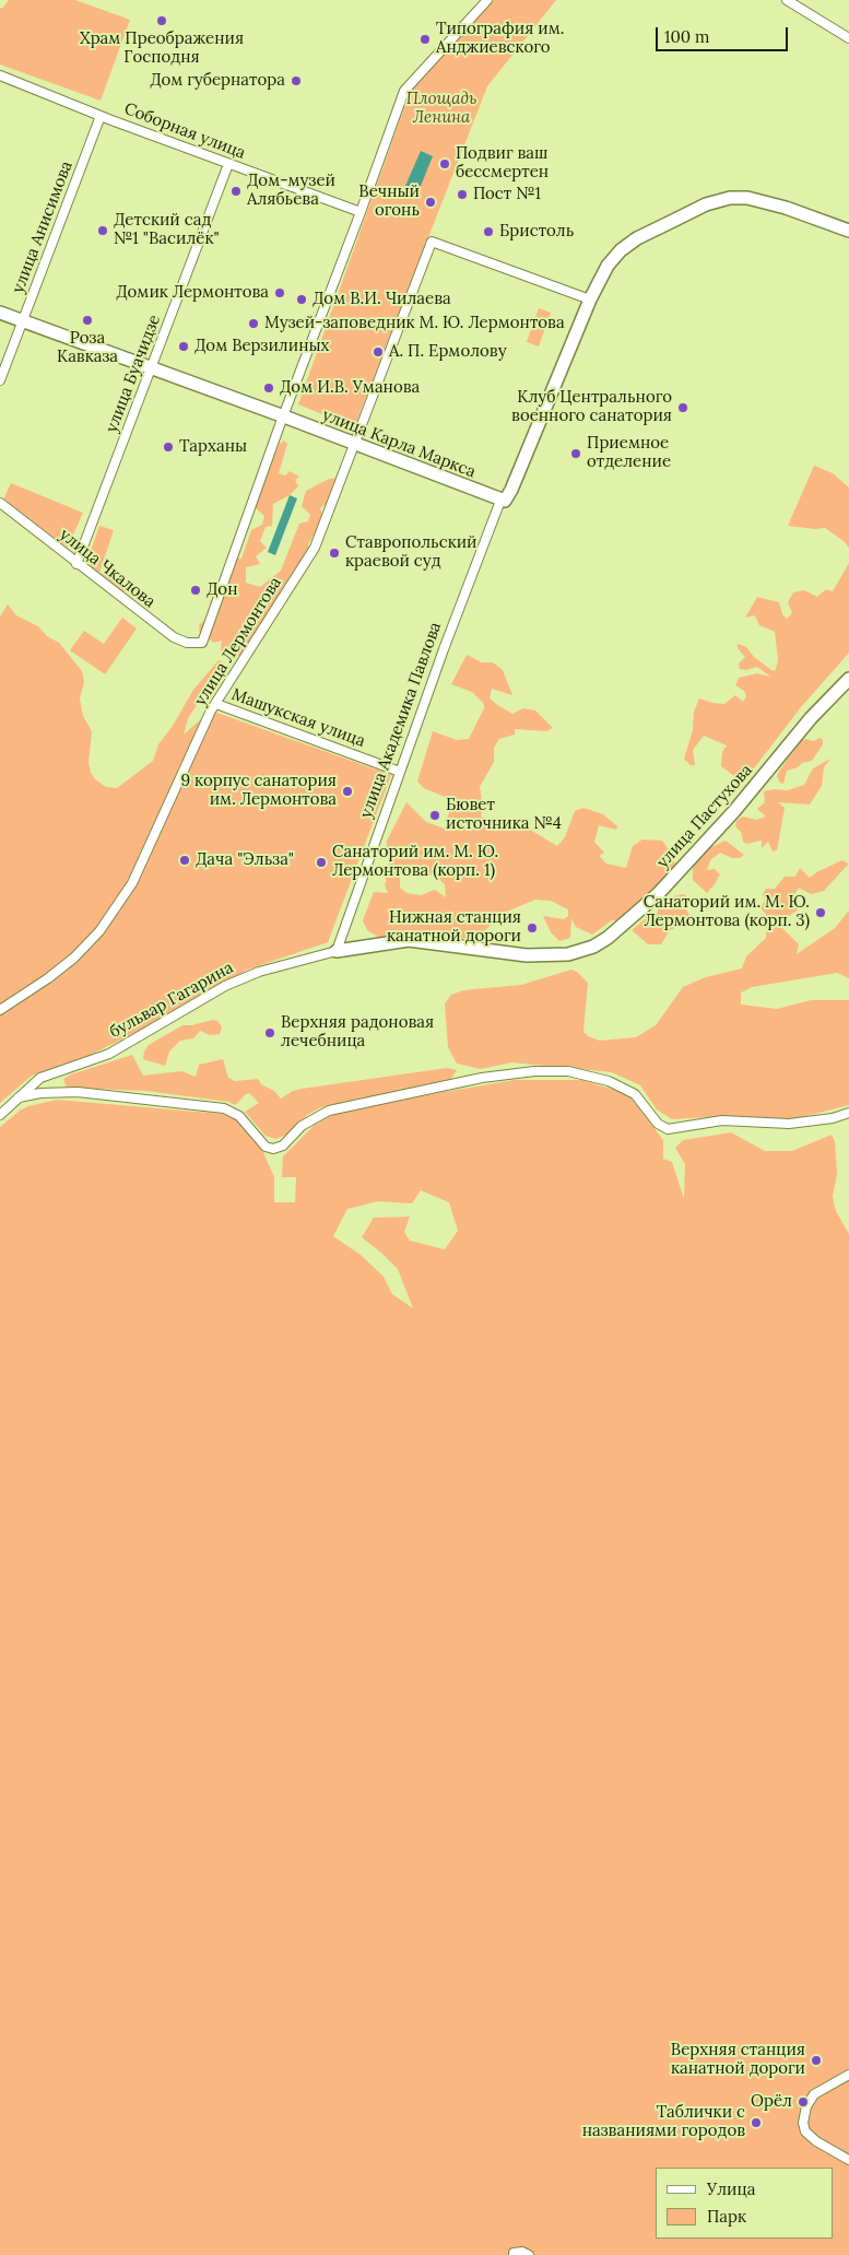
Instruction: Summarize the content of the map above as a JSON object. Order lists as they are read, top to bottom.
{
  "streets": {
    "street": [
      "Соборная улица",
      "улица Анисимова",
      "улица Буачидзе",
      "улица Карла Маркса",
      "улица Чкалова",
      "улица Лермонтова",
      "Машукская улица",
      "улица Академика Павлова",
      "улица Пастухова",
      "бульвар Гагарина"
    ]
  },
  "crossings": [
    ["Соборная улица", "улица Анисимова"],
    ["Соборная улица", "улица Буачидзе"],
    ["Соборная улица", "улица Лермонтова"],
    ["улица Анисимова", "улица Карла Маркса"],
    ["улица Буачидзе", "улица Карла Маркса"],
    ["улица Буачидзе", "улица Чкалова"],
    ["улица Карла Маркса", "улица Лермонтова"],
    ["улица Карла Маркса", "улица Академика Павлова"],
    ["улица Чкалова", "улица Лермонтова"],
    ["улица Лермонтова", "Машукская улица"],
    ["улица Лермонтова", "улица Академика Павлова"],
    ["Машукская улица", "улица Академика Павлова"],
    ["улица Академика Павлова", "бульвар Гагарина"],
    ["улица Пастухова", "бульвар Гагарина"]
  ],
  "parks": ["Площадь Ленина"],
  "places": [
    "Храм Преображения Господня",
    "Типография им. Анджиевского",
    "Дом губернатора",
    "Подвиг ваш бессмертен",
    "Дом-музей Алябьева",
    "Пост №1",
    "Вечный огонь",
    "Детский сад №1 \"Василёк\"",
    "Бристоль",
    "Домик Лермонтова",
    "Дом В.И. Чилаева",
    "Роза Кавказа",
    "Музей-заповедник М. Ю. Лермонтова",
    "Дом Верзилиных",
    "А. П. Ермолову",
    "Дом И.В. Уманова",
    "Клуб Центрального военного санатория",
    "Тарханы",
    "Приемное отделение",
    "Ставропольский краевой суд",
    "Дон",
    "9 корпус санатория им. Лермонтова",
    "Бювет источника №4",
    "Дача \"Эльза\"",
    "Санаторий им. М. Ю. Лермонтова (корп. 1)",
    "Санаторий им. М. Ю. Лермонтова (корп. 3)",
    "Нижная станция канатной дороги",
    "Верхняя радоновая лечебница",
    "Верхняя станция канатной дороги",
    "Орёл",
    "Таблички с названиями городов"
  ],
  "legend": ["Улица", "Парк"],
  "scale_bar": "100 m"
}
